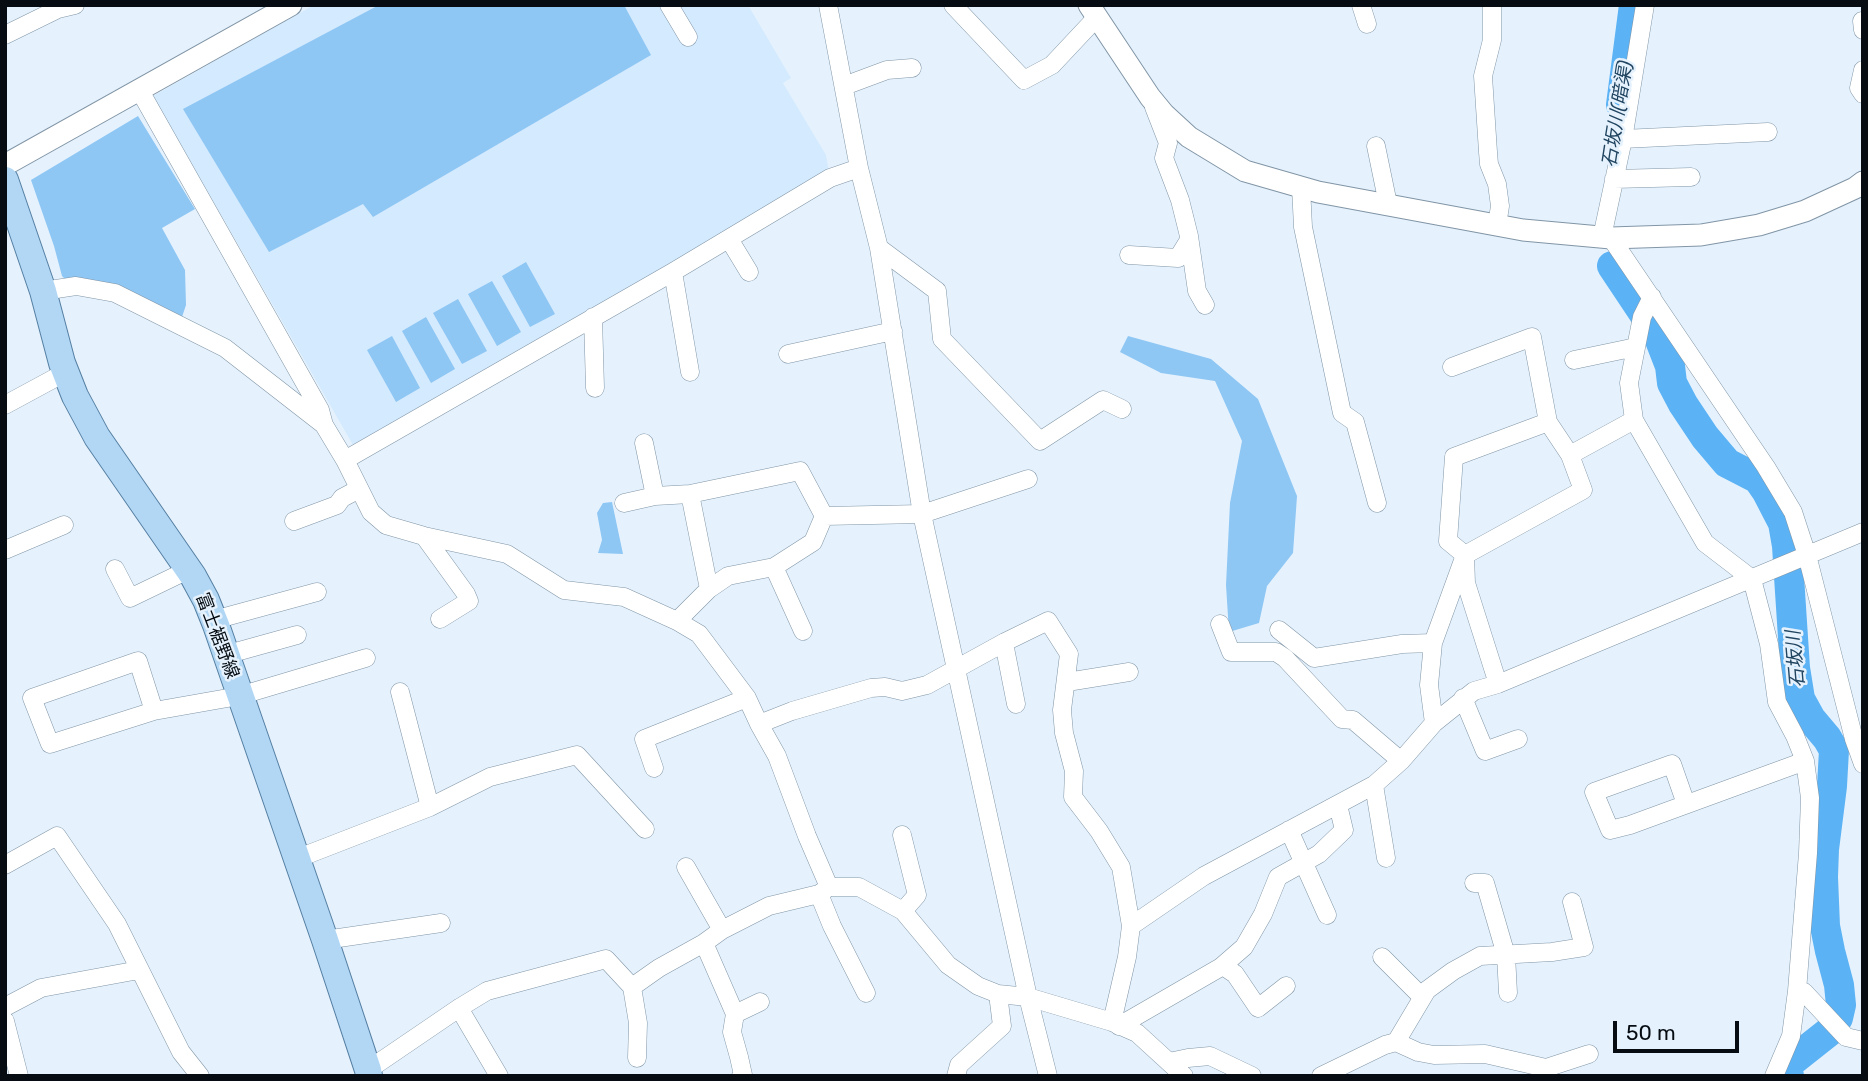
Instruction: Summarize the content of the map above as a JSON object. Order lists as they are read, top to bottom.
{
  "streets": {
    "main road": ["富士裾野線"]
  },
  "water": ["石坂川(暗渠)", "石坂川"],
  "scale_bar": "50 m"
}
